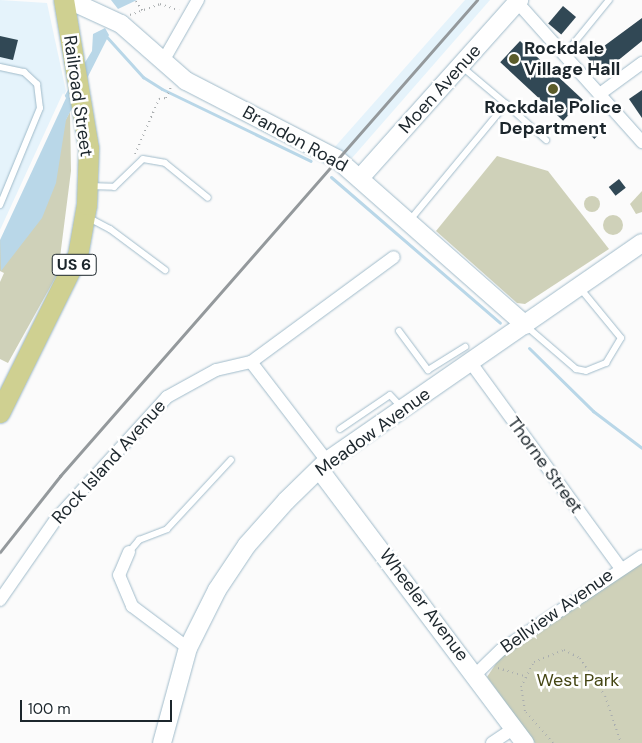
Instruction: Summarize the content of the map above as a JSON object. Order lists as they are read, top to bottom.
{
  "streets": {
    "main road": ["Railroad Street", "US 6"],
    "street": [
      "Moen Avenue",
      "Brandon Road",
      "Meadow Avenue",
      "Rock Island Avenue",
      "Thorne Street",
      "Wheeler Avenue",
      "Bellview Avenue"
    ]
  },
  "crossings": [
    ["Moen Avenue", "Brandon Road"],
    ["Brandon Road", "Meadow Avenue"],
    ["Meadow Avenue", "Thorne Street"],
    ["Meadow Avenue", "Wheeler Avenue"],
    ["Rock Island Avenue", "Wheeler Avenue"],
    ["Thorne Street", "Bellview Avenue"],
    ["Wheeler Avenue", "Bellview Avenue"]
  ],
  "parks": ["West Park"],
  "places": ["Rockdale Village Hall", "Rockdale Police Department"],
  "scale_bar": "100 m"
}
